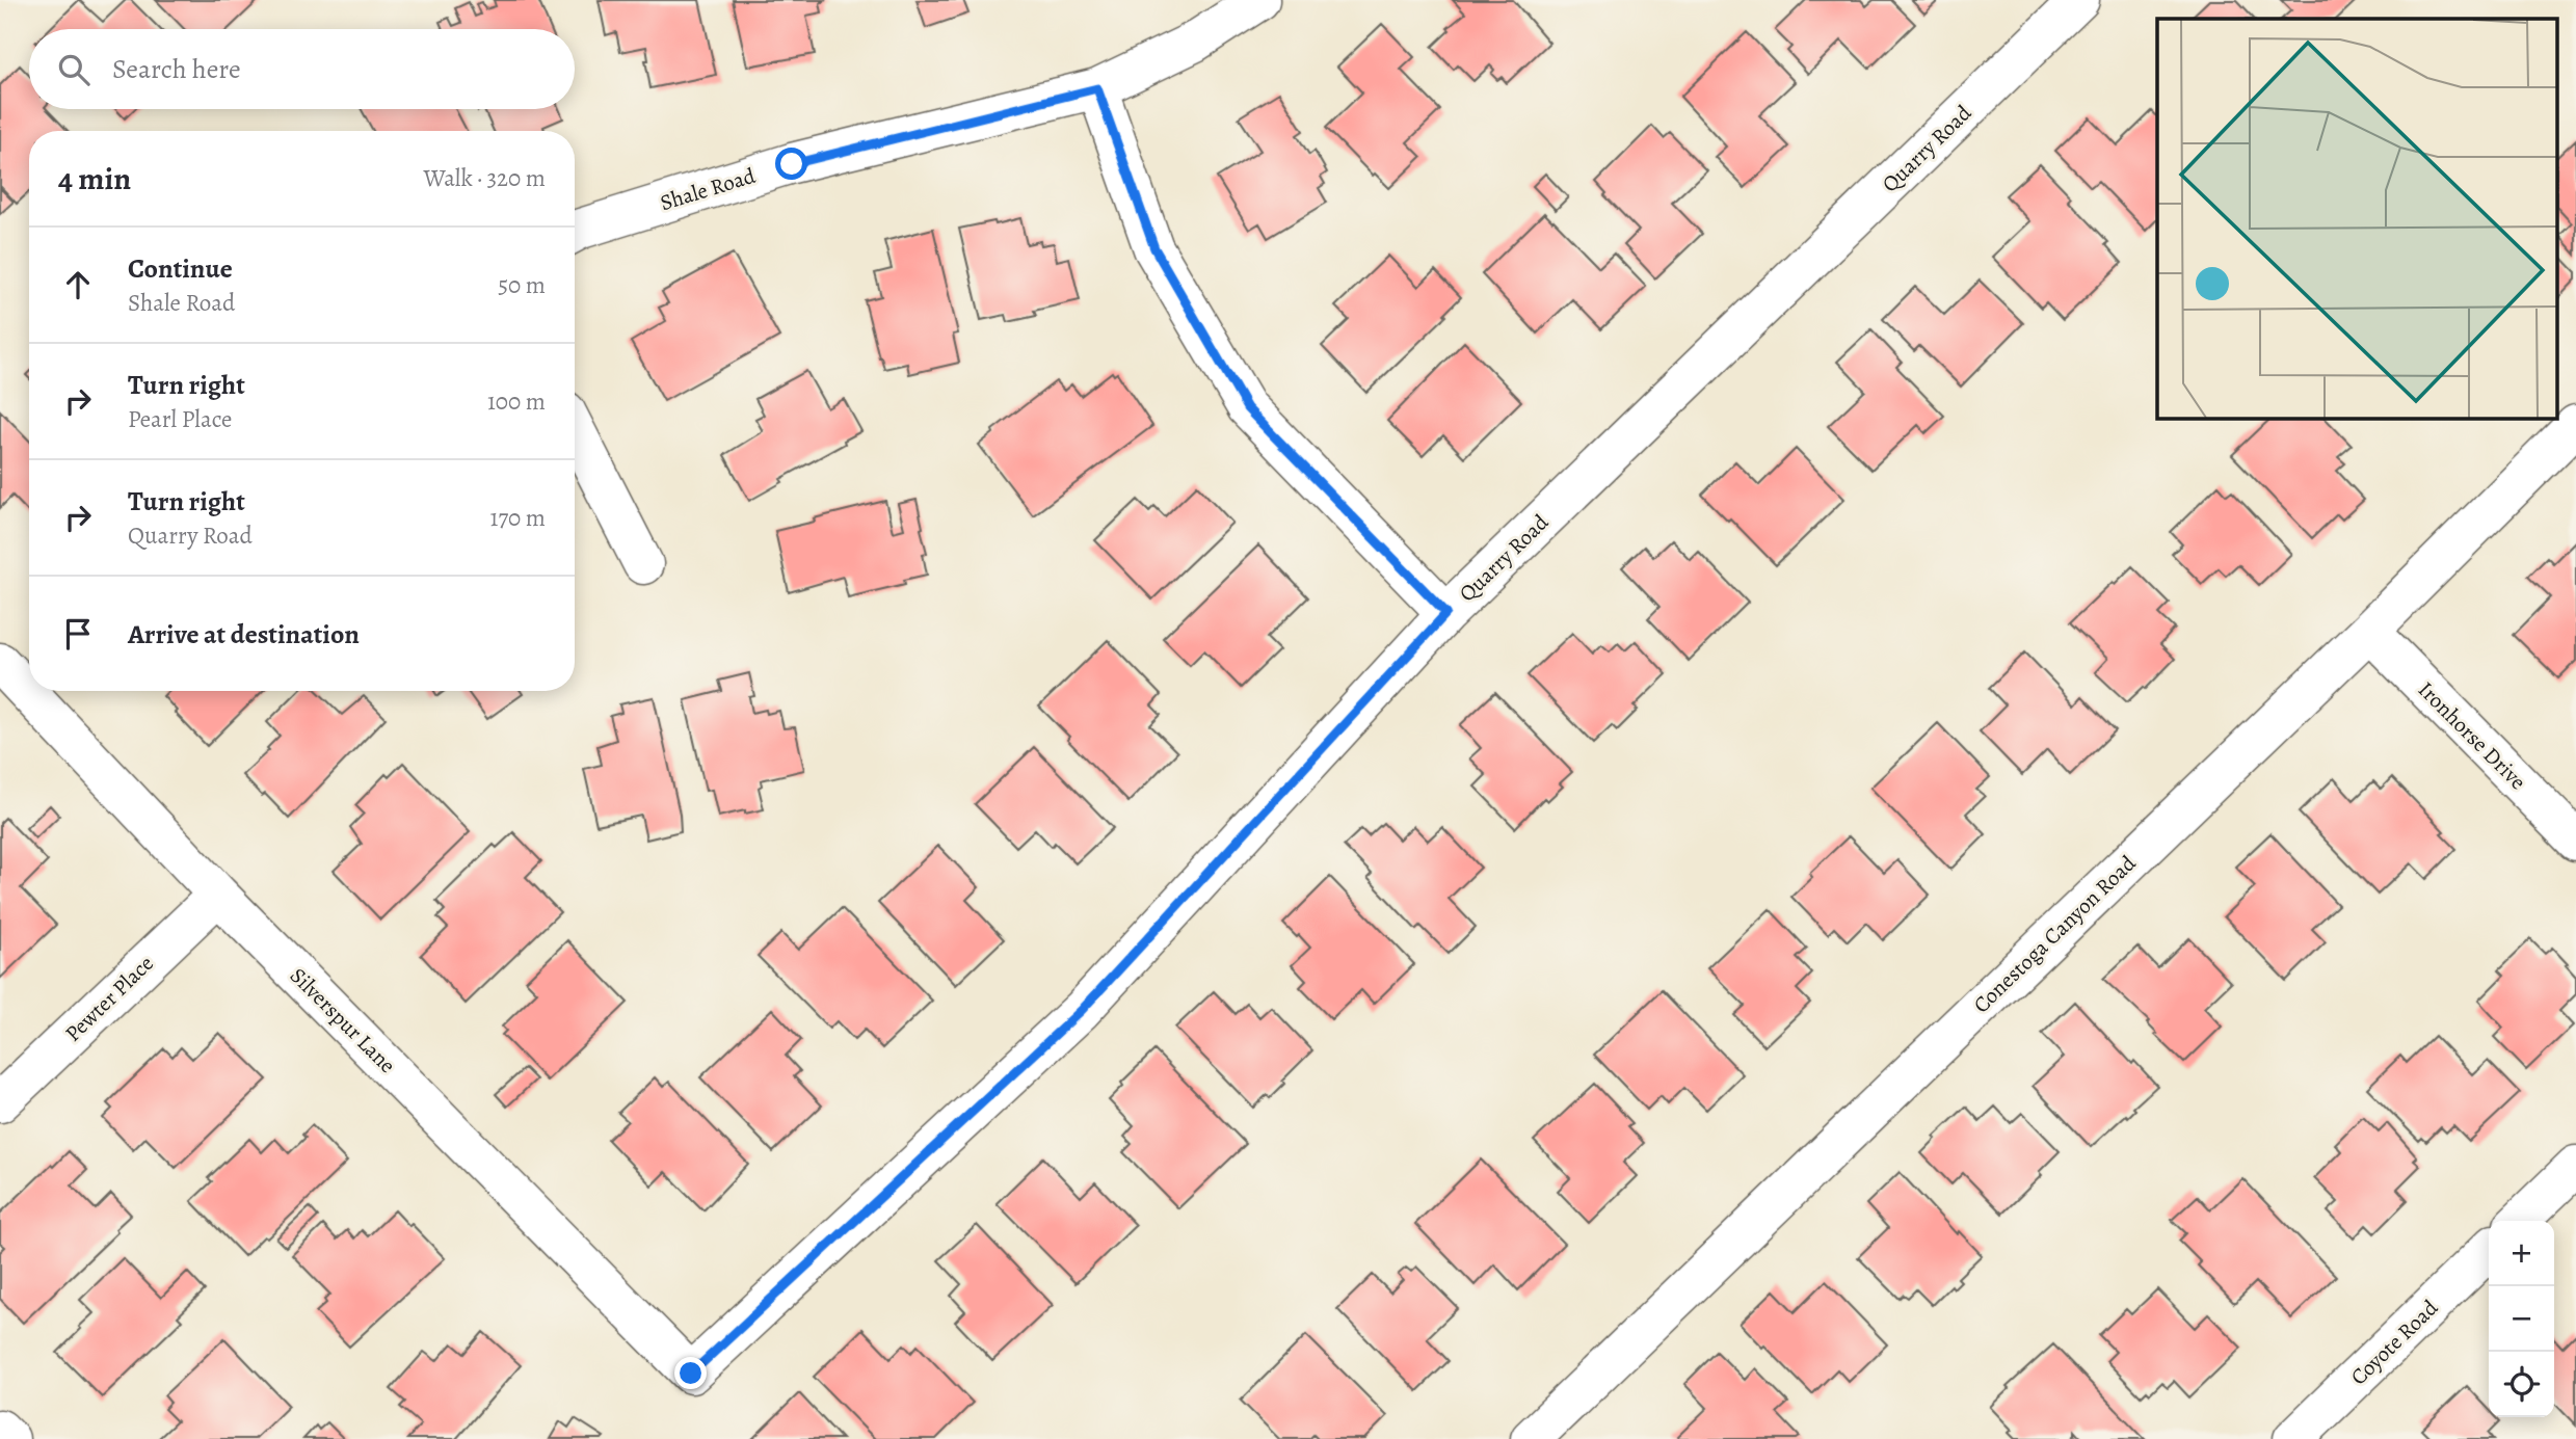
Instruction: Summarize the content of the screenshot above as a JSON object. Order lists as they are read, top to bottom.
{
  "streets": {
    "street": [
      "Quarry Road",
      "Shale Road",
      "Ironhorse Drive",
      "Conestoga Canyon Road",
      "Pewter Place",
      "Silverspur Lane",
      "Coyote Road"
    ]
  },
  "crossings": [
    ["Quarry Road", "Silverspur Lane"],
    ["Ironhorse Drive", "Conestoga Canyon Road"],
    ["Pewter Place", "Silverspur Lane"]
  ],
  "page": {
    "search": "Search here",
    "heading": ["4 min", "Walk · 320 m"],
    "list": [
      ["Continue", "Shale Road", "50 m"],
      ["Turn right", "Pearl Place", "100 m"],
      ["Turn right", "Quarry Road", "170 m"],
      "Arrive at destination"
    ],
    "map_buttons": ["+", "−"]
  }
}
